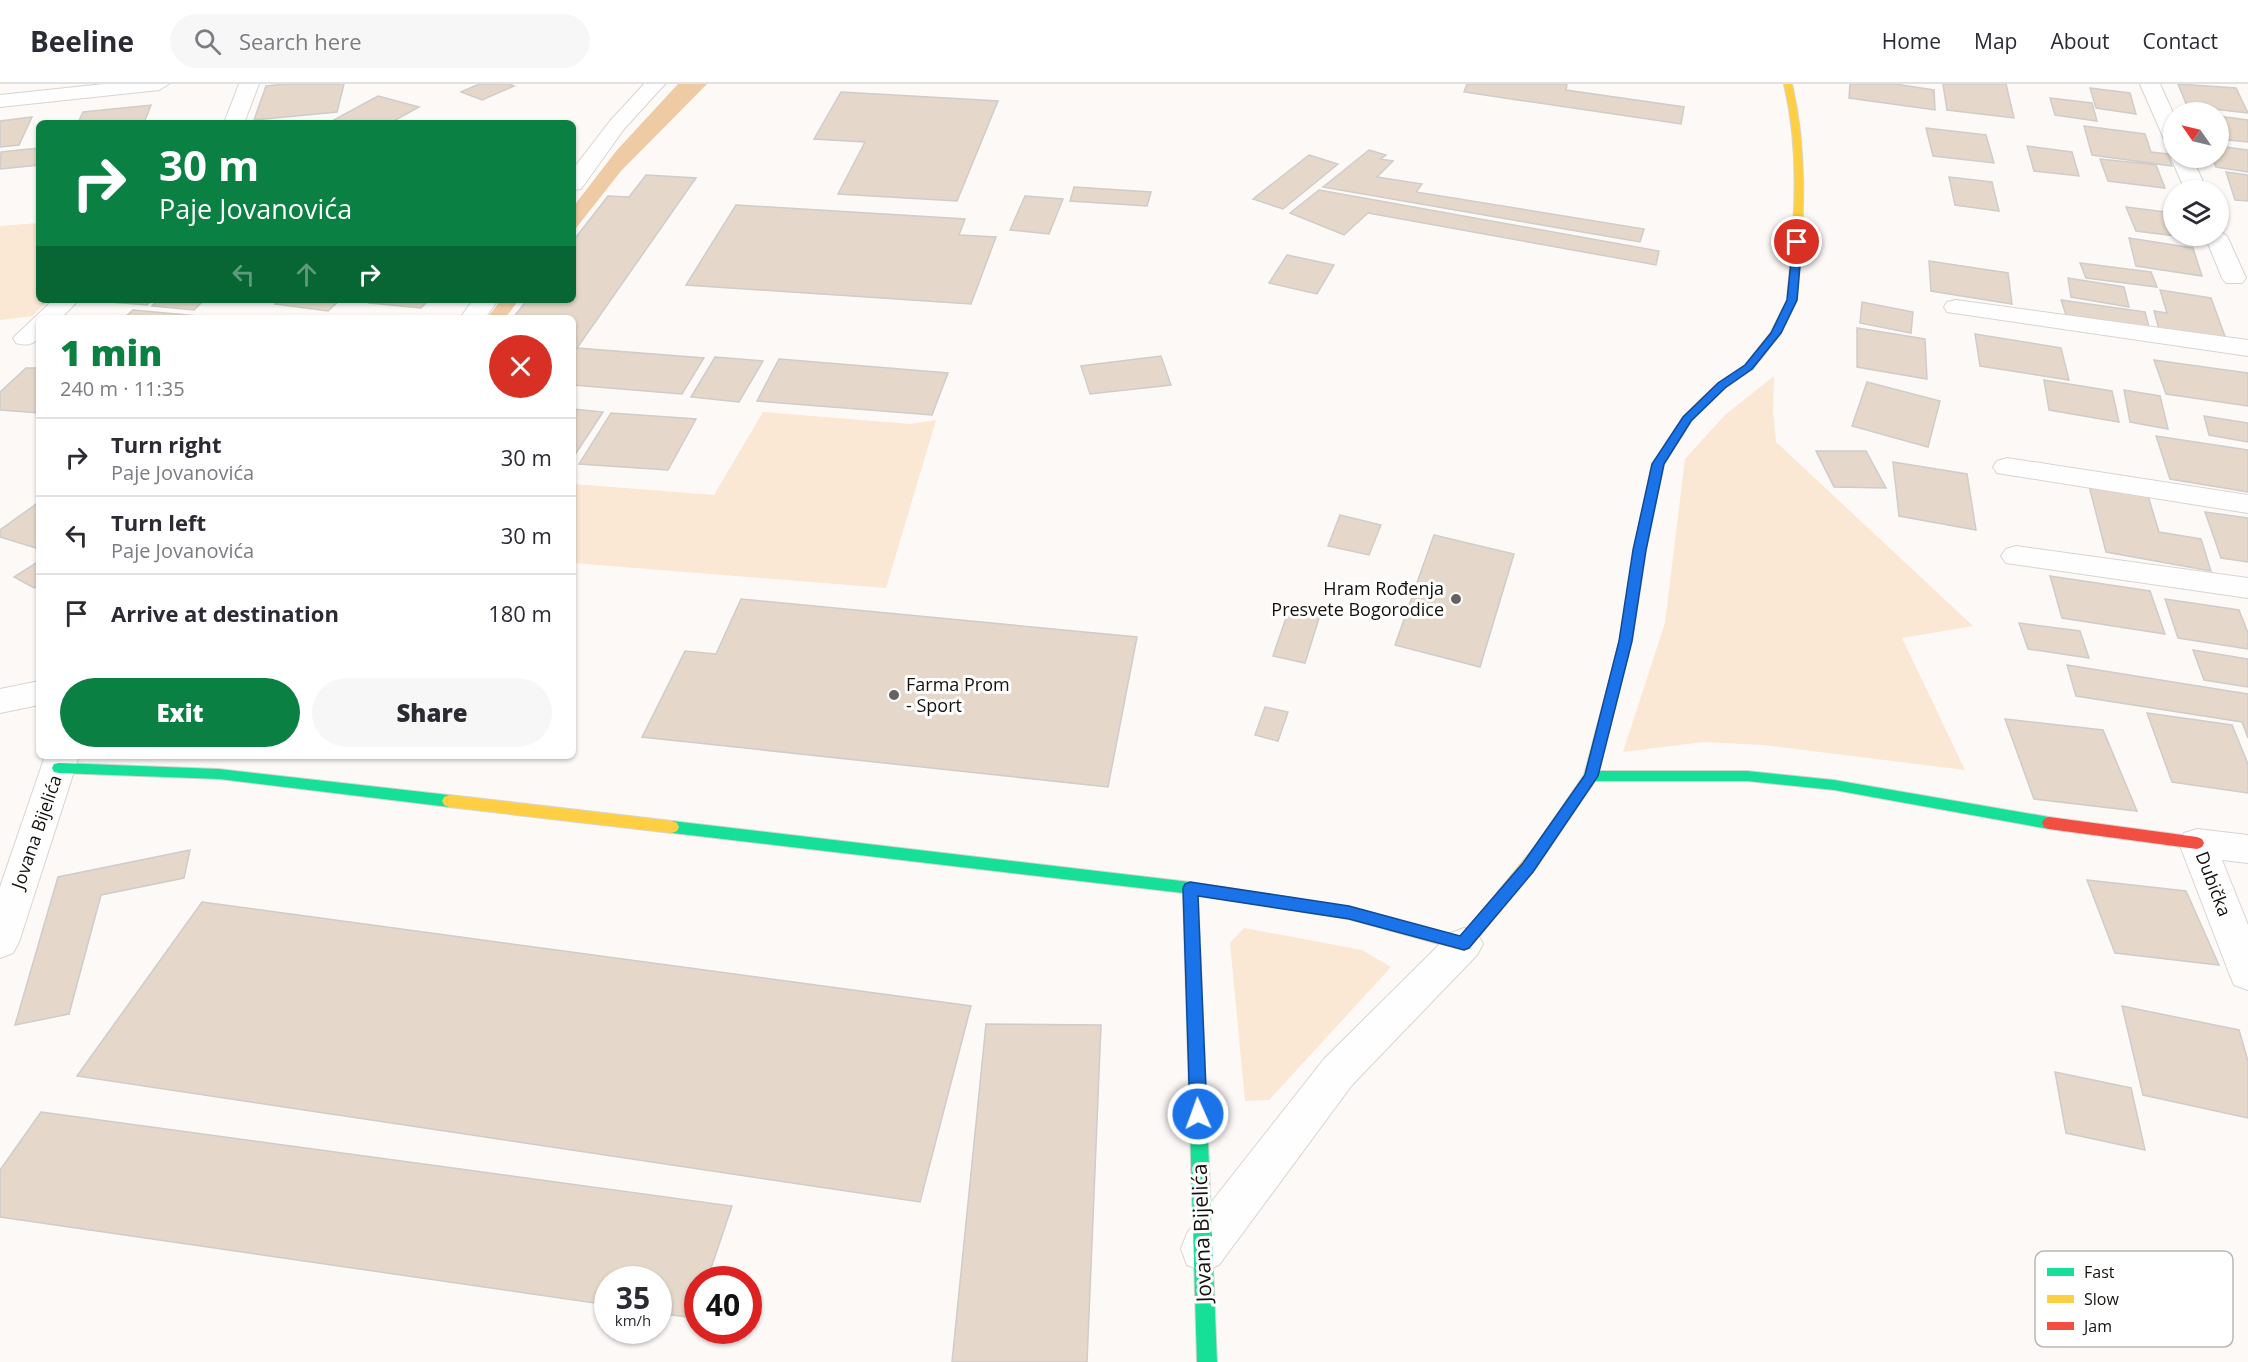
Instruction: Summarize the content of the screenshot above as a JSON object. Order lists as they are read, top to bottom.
{
  "streets": {
    "street": ["Jovana Bijelića", "Dubička"]
  },
  "places": ["Hram Rođenja Presvete Bogorodice", "Farma Prom - Sport"],
  "legend": ["Fast", "Slow", "Jam"],
  "north": "top left",
  "page": {
    "header": "Beeline",
    "search": "Search here",
    "nav": [
      "Home",
      "Map",
      "About",
      "Contact"
    ],
    "turn": ["30 m", "Paje Jovanovića"],
    "heading": ["1 min", "240 m · 11:35"],
    "list": [
      {
        "name": "Turn right",
        "note": "Paje Jovanovića",
        "value": "30 m"
      },
      {
        "name": "Turn left",
        "note": "Paje Jovanovića",
        "value": "30 m"
      },
      {
        "name": "Arrive at destination",
        "value": "180 m"
      }
    ],
    "buttons": ["Exit", "Share"],
    "speed": "35 km/h",
    "limit": "40"
  }
}
